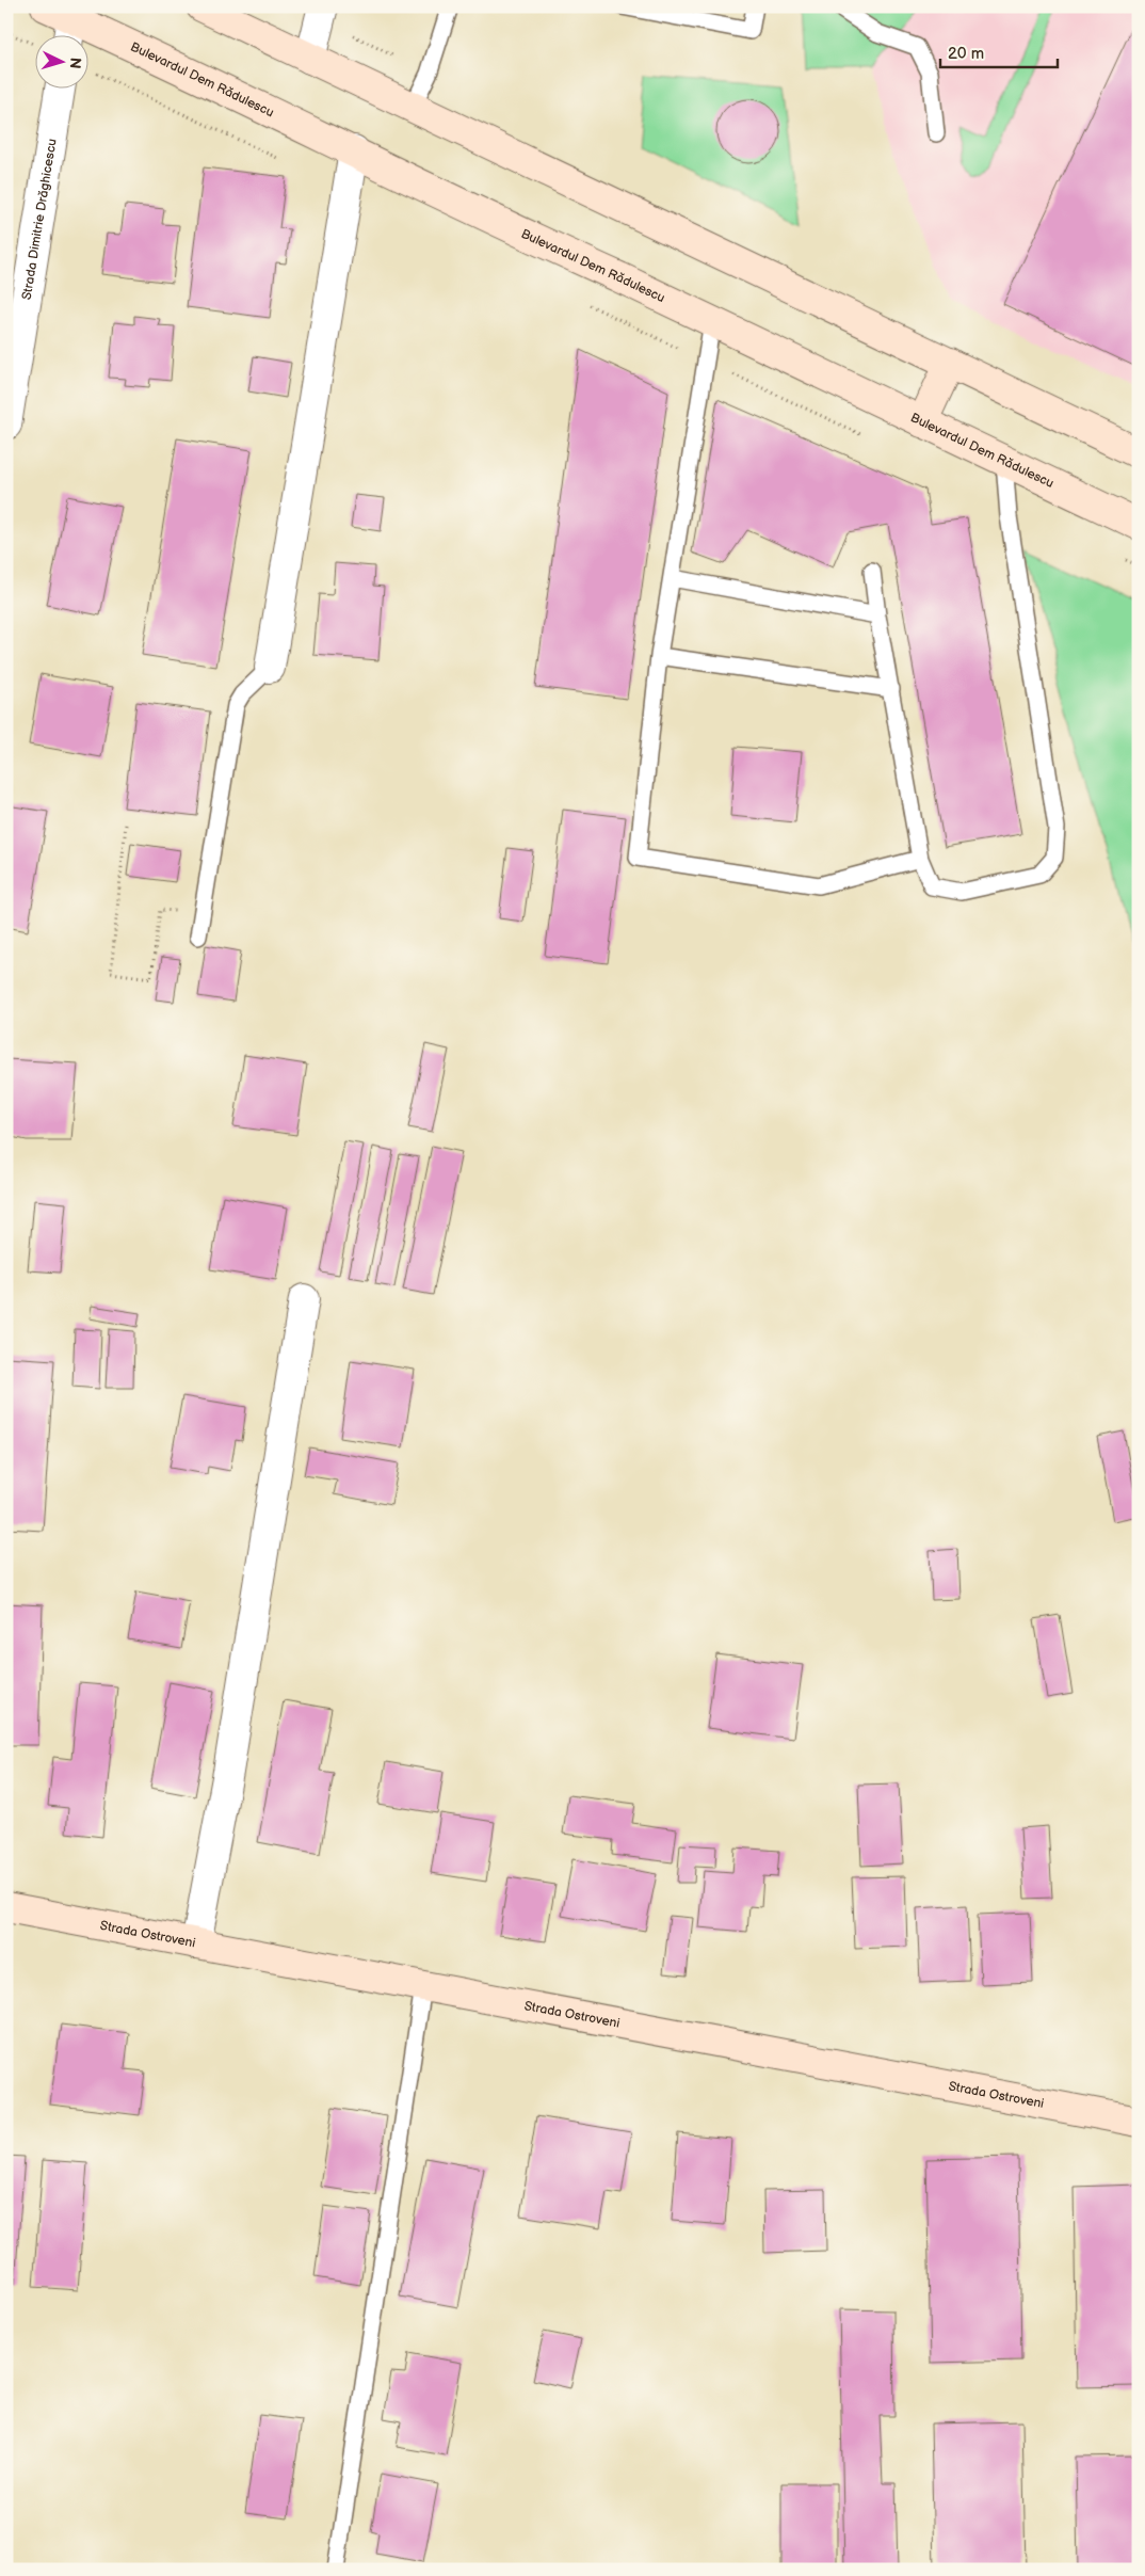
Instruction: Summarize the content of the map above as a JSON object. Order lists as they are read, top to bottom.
{
  "streets": {
    "main road": ["Bulevardul Dem Rădulescu", "Strada Ostroveni"],
    "street": ["Strada Dimitrie Drăghicescu"]
  },
  "scale_bar": "20 m",
  "north": "right"
}
